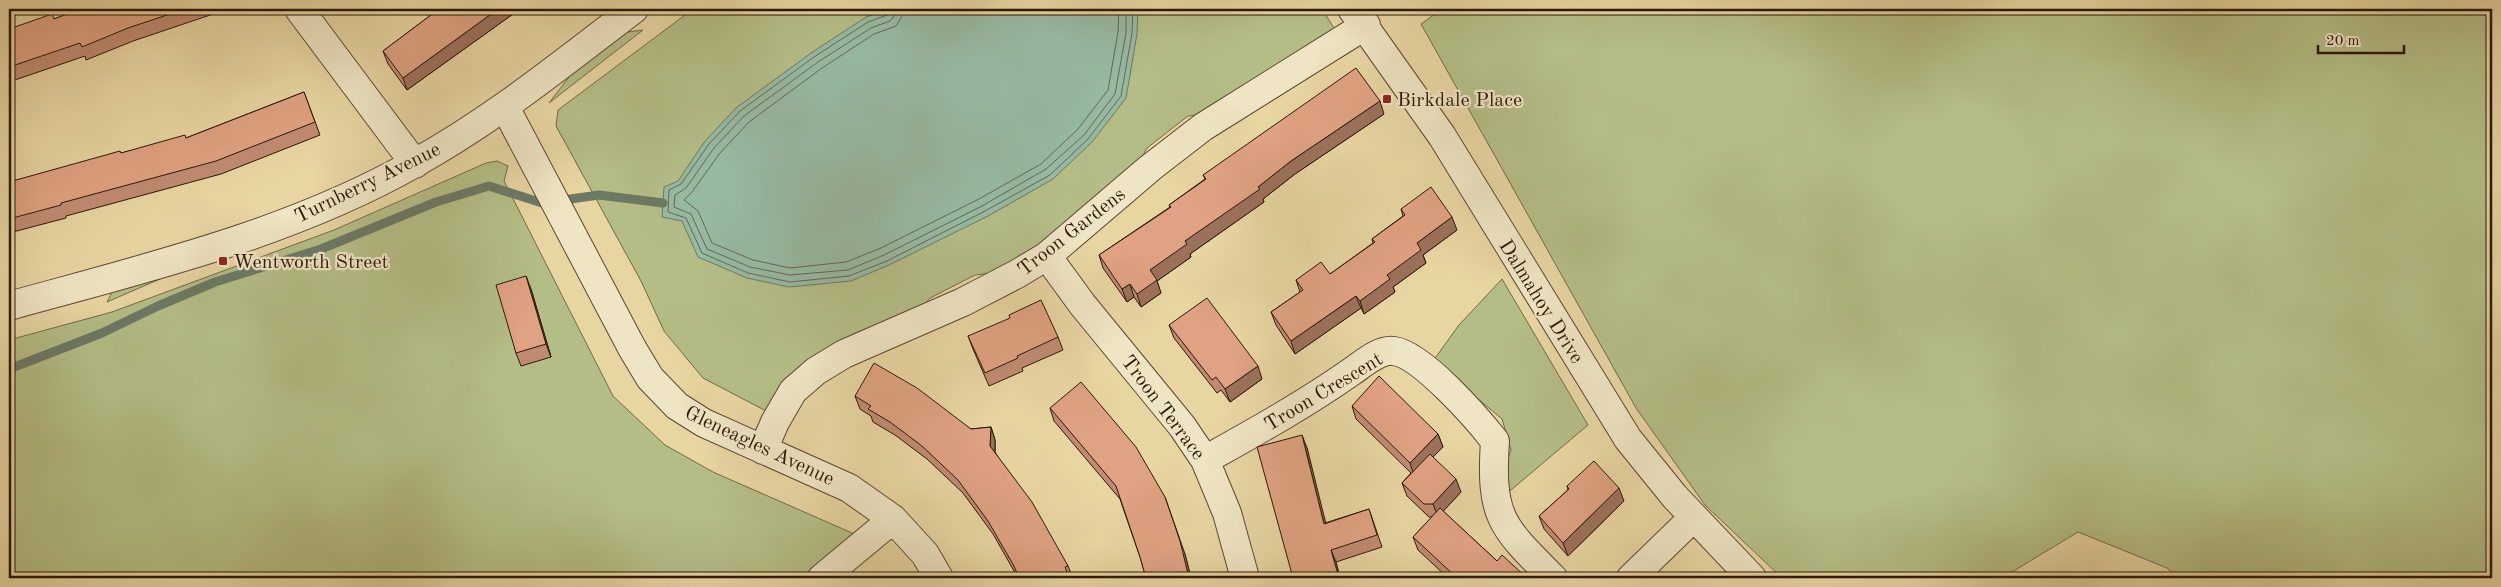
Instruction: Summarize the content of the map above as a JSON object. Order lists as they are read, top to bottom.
{
  "streets": {
    "street": [
      "Turnberry Avenue",
      "Troon Gardens",
      "Dalmahoy Drive",
      "Troon Crescent",
      "Troon Terrace",
      "Gleneagles Avenue"
    ]
  },
  "crossings": [
    ["Turnberry Avenue", "Gleneagles Avenue"],
    ["Troon Gardens", "Dalmahoy Drive"],
    ["Troon Gardens", "Troon Terrace"],
    ["Troon Gardens", "Gleneagles Avenue"],
    ["Troon Crescent", "Troon Terrace"]
  ],
  "places": {
    "transit": ["Birkdale Place", "Wentworth Street"]
  },
  "scale_bar": "20 m"
}
